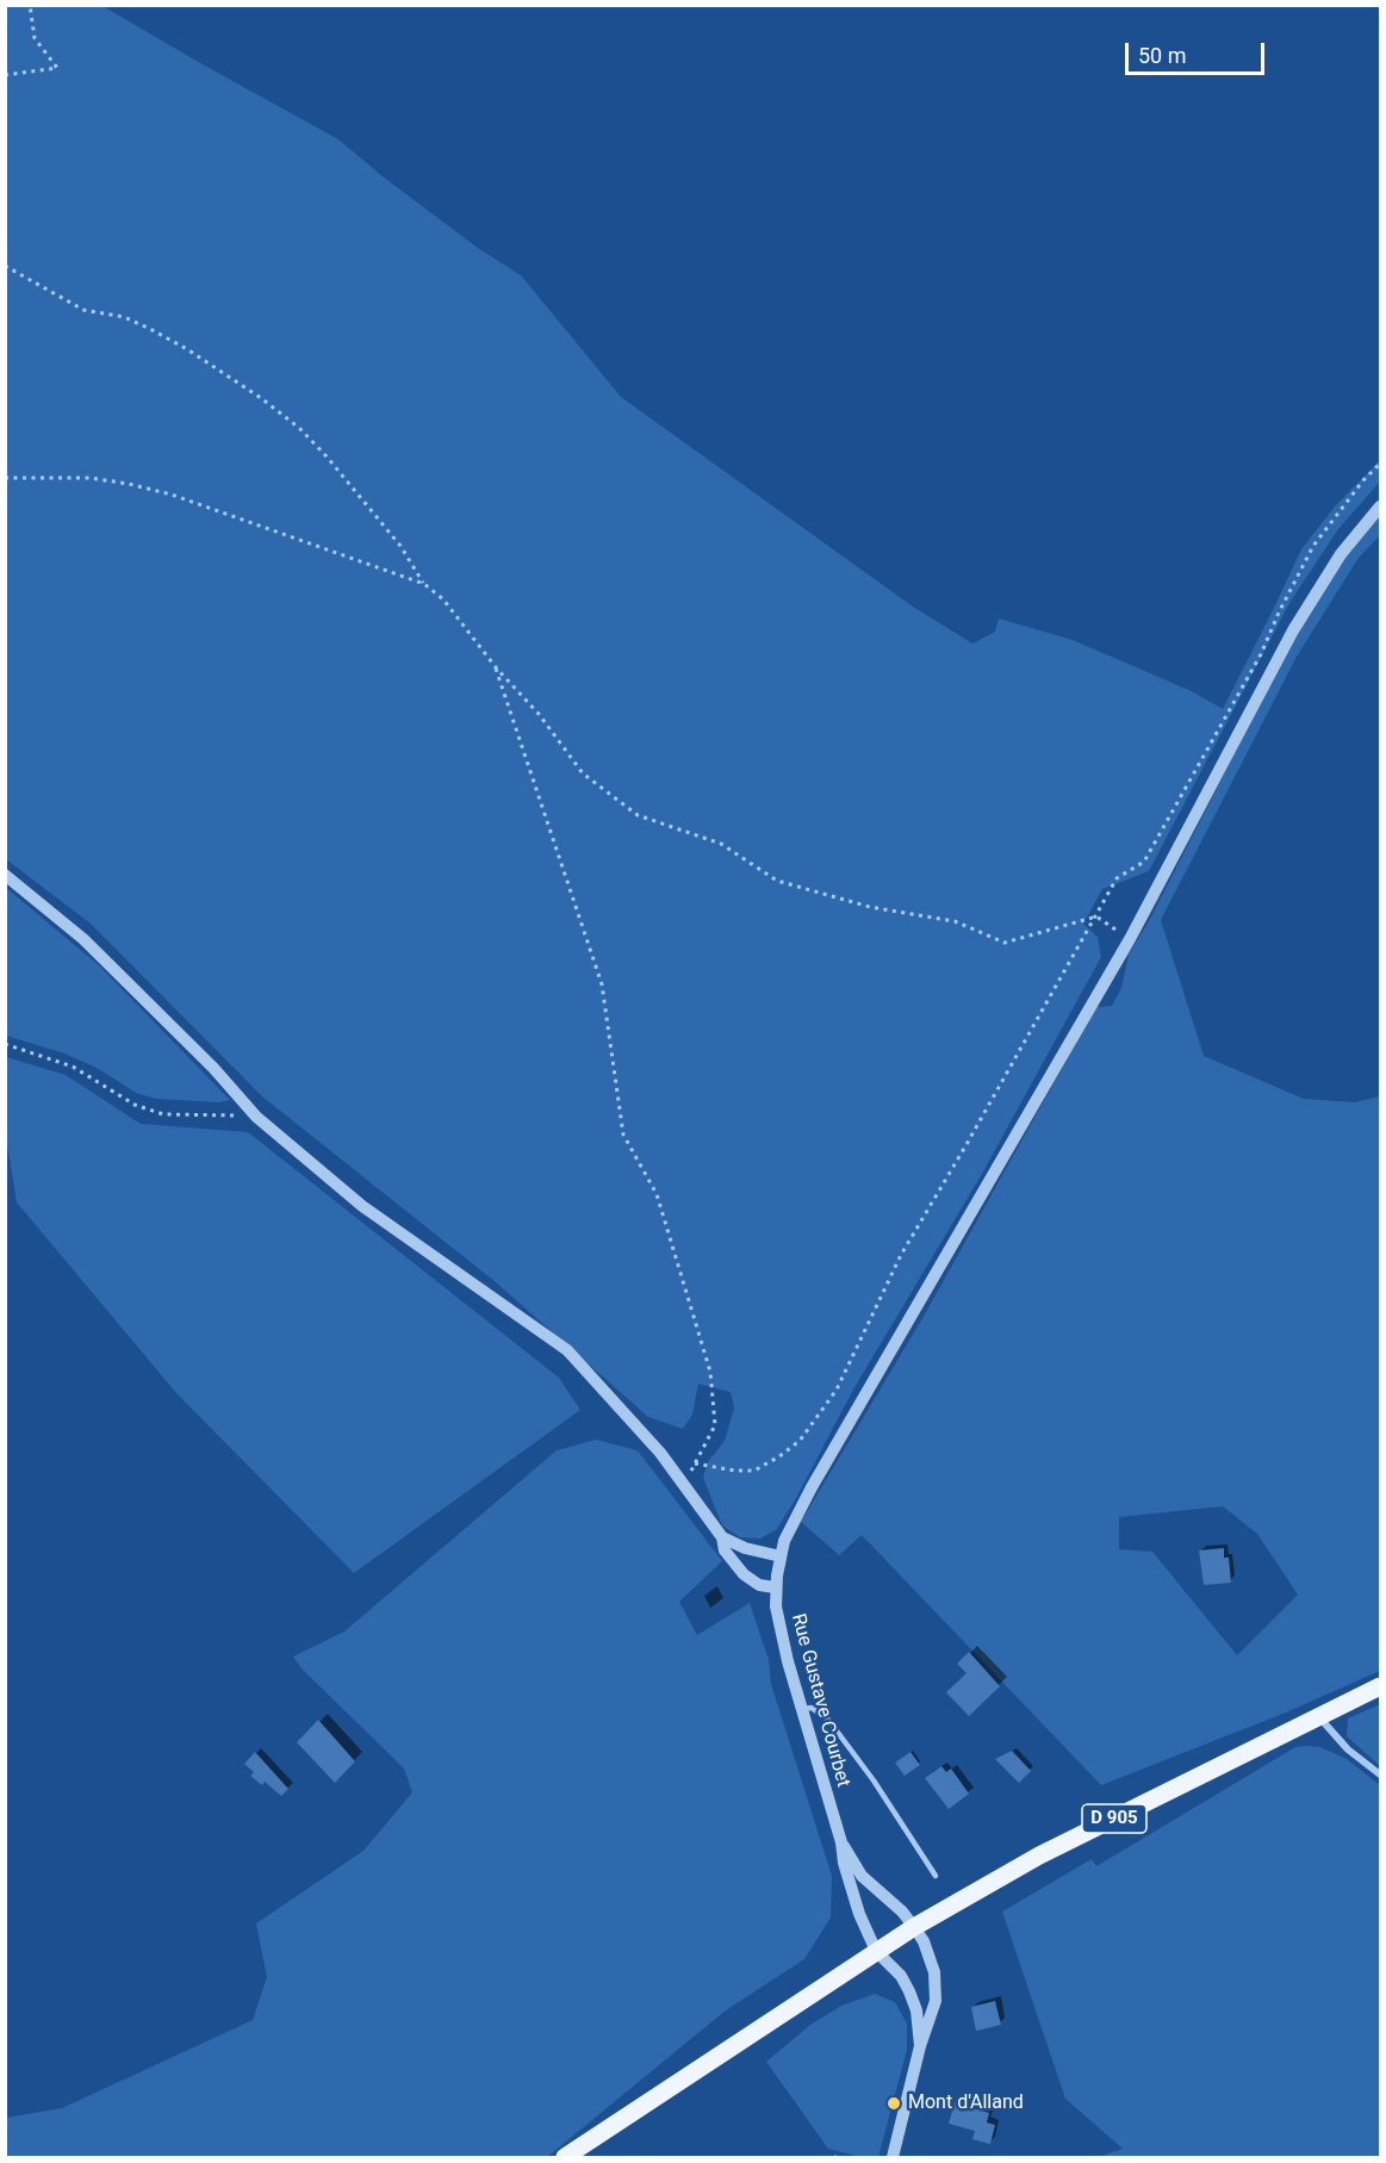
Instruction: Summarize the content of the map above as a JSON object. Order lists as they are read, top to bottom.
{
  "streets": {
    "main road": ["D 905"],
    "street": ["Rue Gustave Courbet"]
  },
  "crossings": [
    ["Rue Gustave Courbet", "D 905"]
  ],
  "places": ["Mont d'Alland"],
  "scale_bar": "50 m"
}
